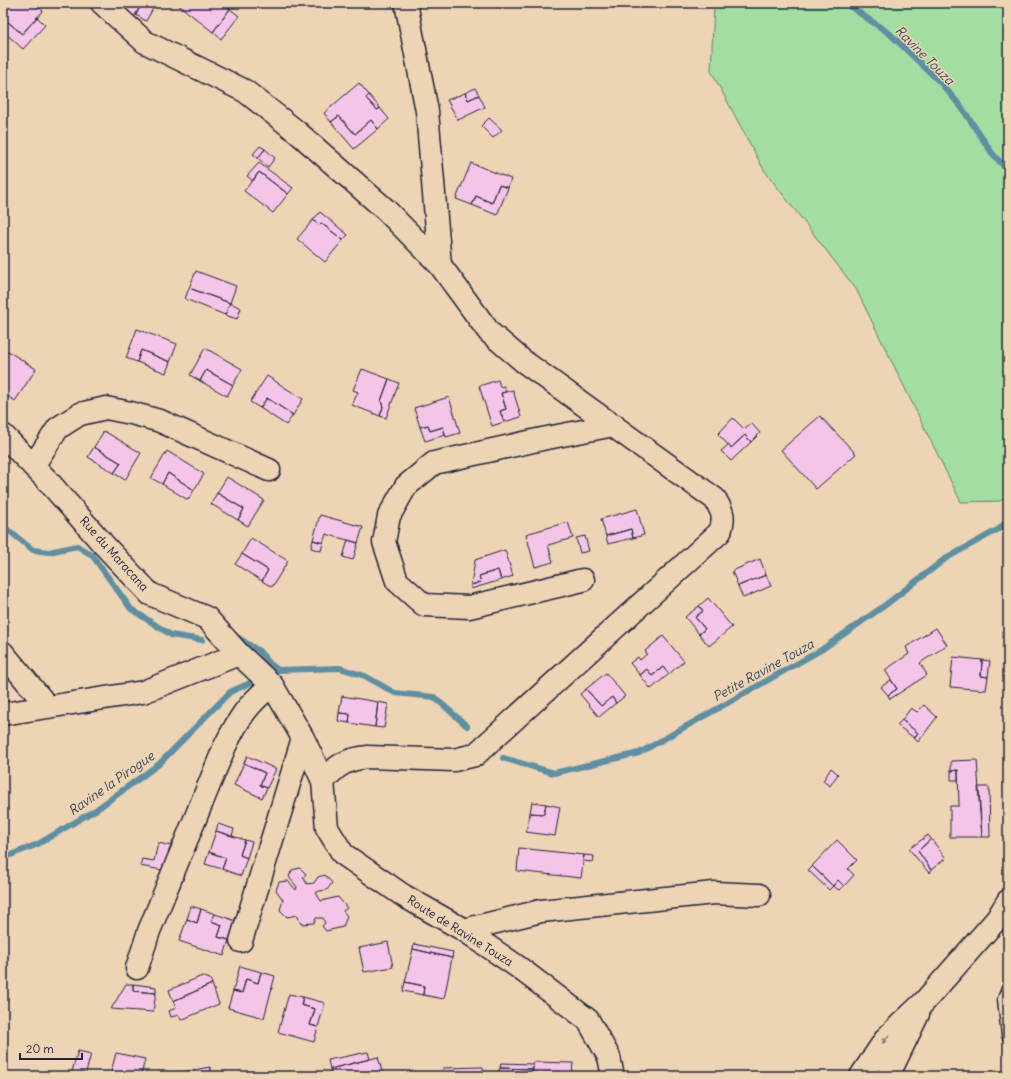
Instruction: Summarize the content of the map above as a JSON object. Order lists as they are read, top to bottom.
{
  "streets": {
    "street": ["Rue du Maracana", "Route de Ravine Touza"]
  },
  "crossings": [
    ["Rue du Maracana", "Route de Ravine Touza"]
  ],
  "water": ["Ravine Touza", "Petite Ravine Touza", "Ravine la Pirogue"],
  "scale_bar": "20 m"
}
